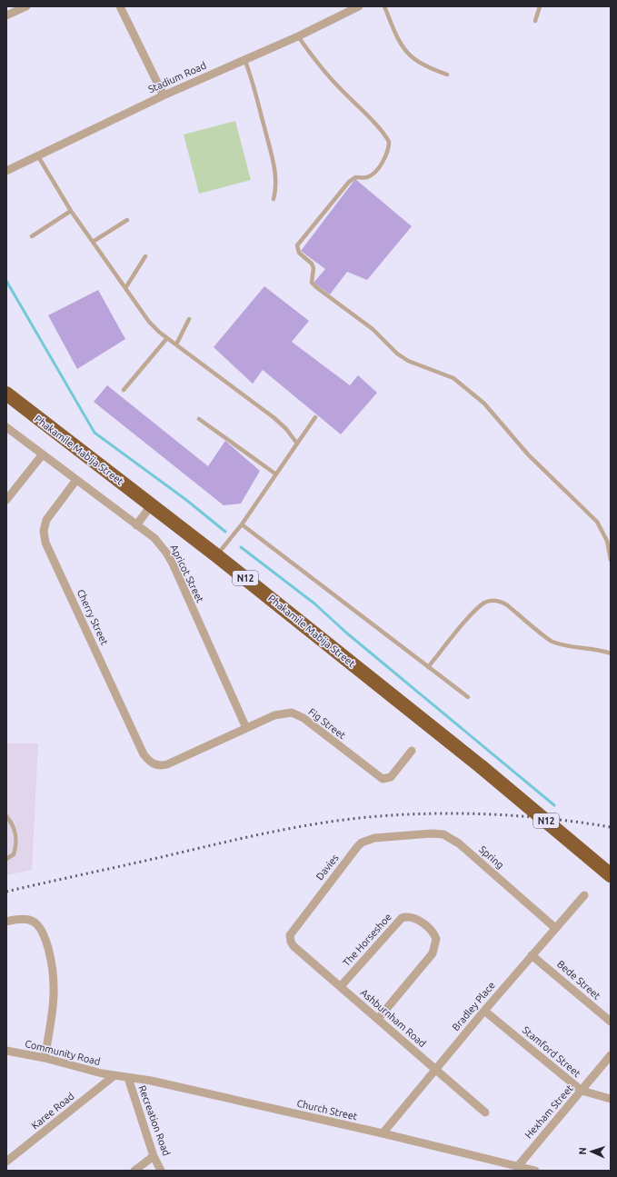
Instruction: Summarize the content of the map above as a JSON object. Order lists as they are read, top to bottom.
{
  "streets": {
    "highway": ["Phakamile Mabija Street", "N12"],
    "street": [
      "Stadium Road",
      "Apricot Street",
      "Cherry Street",
      "Fig Street",
      "Spring",
      "Davies",
      "The Horseshoe",
      "Bede Street",
      "Bradley Place",
      "Ashburnham Road",
      "Stamford Street",
      "Community Road",
      "Church Street",
      "Karee Road",
      "Hexham Street",
      "Recreation Road"
    ]
  },
  "crossings": [
    ["Apricot Street", "Cherry Street"],
    ["Apricot Street", "Fig Street"],
    ["Cherry Street", "Fig Street"],
    ["Spring", "Davies"],
    ["Spring", "Bradley Place"],
    ["Davies", "Ashburnham Road"],
    ["The Horseshoe", "Ashburnham Road"],
    ["Bede Street", "Bradley Place"],
    ["Bradley Place", "Ashburnham Road"],
    ["Bradley Place", "Stamford Street"],
    ["Bradley Place", "Church Street"],
    ["Stamford Street", "Hexham Street"],
    ["Community Road", "Church Street"],
    ["Community Road", "Karee Road"],
    ["Church Street", "Karee Road"],
    ["Church Street", "Hexham Street"],
    ["Church Street", "Recreation Road"]
  ],
  "north": "left"
}
